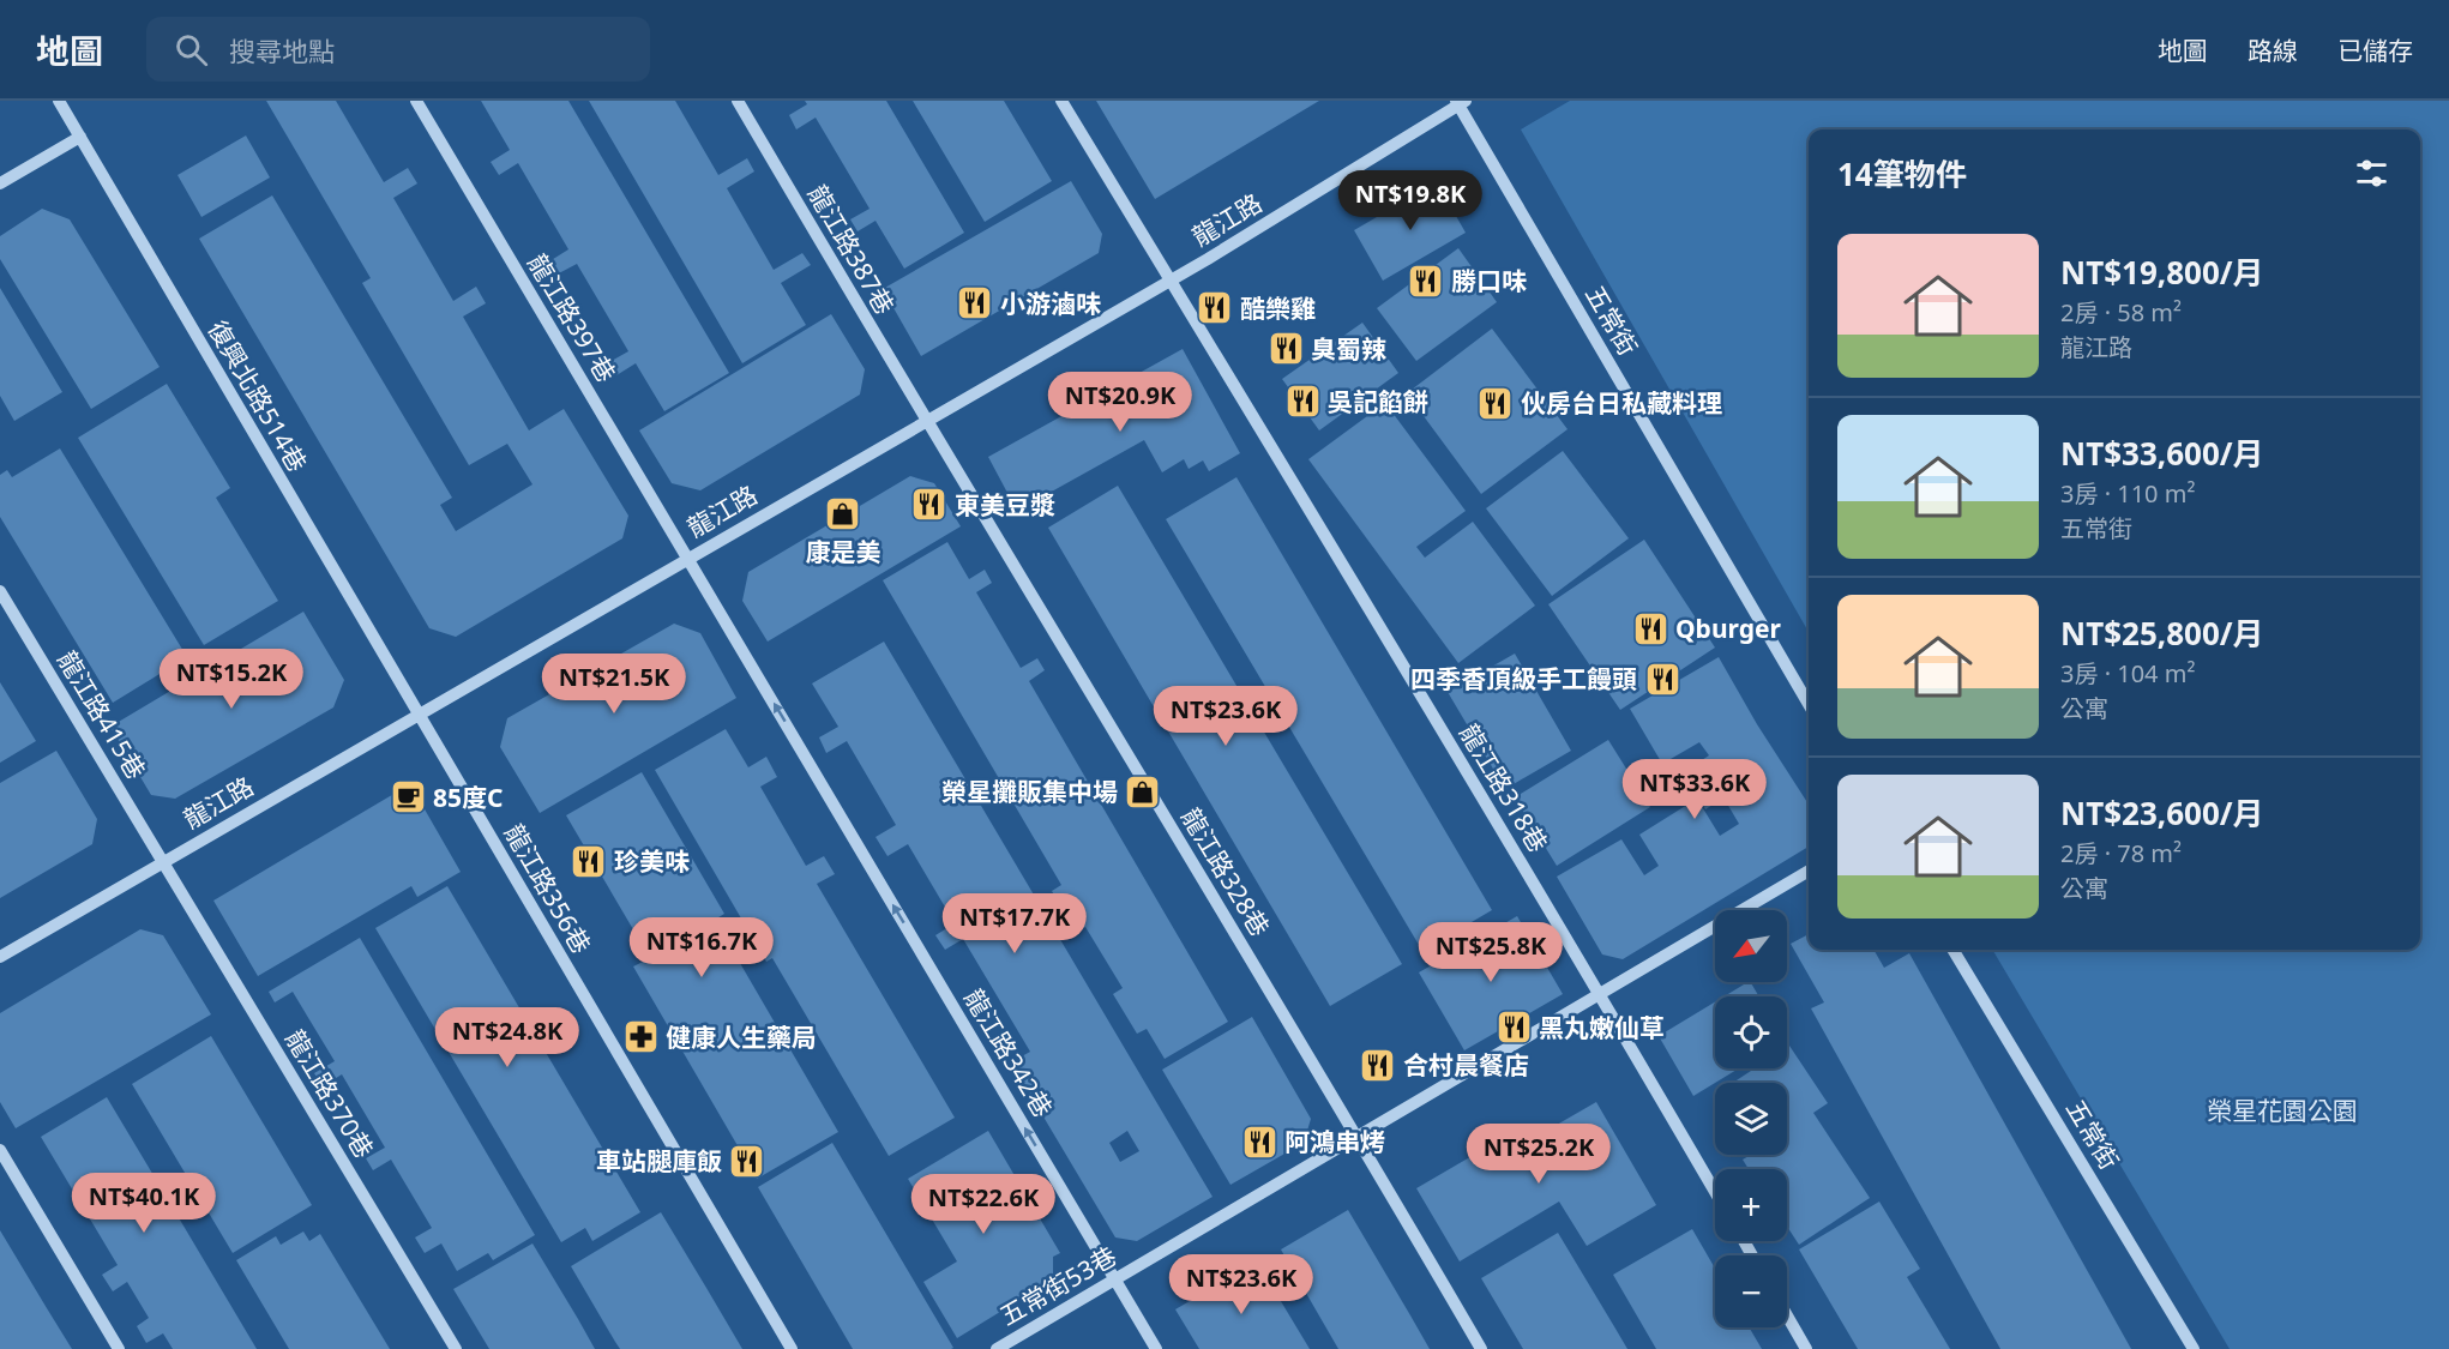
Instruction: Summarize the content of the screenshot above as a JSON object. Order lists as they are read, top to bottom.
{
  "streets": {
    "street": [
      "龍江路",
      "龍江路387巷",
      "龍江路397巷",
      "五常街",
      "復興北路514巷",
      "龍江路415巷",
      "龍江路318巷",
      "龍江路328巷",
      "龍江路356巷",
      "龍江路342巷",
      "龍江路370巷",
      "五常街53巷"
    ]
  },
  "crossings": [
    ["龍江路", "龍江路387巷"],
    ["龍江路", "龍江路397巷"],
    ["龍江路", "五常街"],
    ["龍江路", "復興北路514巷"],
    ["龍江路", "龍江路415巷"],
    ["龍江路", "龍江路318巷"],
    ["龍江路", "龍江路328巷"],
    ["龍江路", "龍江路356巷"],
    ["龍江路", "龍江路342巷"],
    ["龍江路", "龍江路370巷"],
    ["龍江路387巷", "龍江路328巷"],
    ["龍江路397巷", "龍江路342巷"],
    ["復興北路514巷", "龍江路356巷"],
    ["龍江路415巷", "龍江路370巷"],
    ["龍江路318巷", "五常街53巷"],
    ["龍江路328巷", "五常街53巷"],
    ["龍江路342巷", "五常街53巷"]
  ],
  "one_way": ["龍江路342巷"],
  "parks": ["榮星花園公園"],
  "places": {
    "restaurant": [
      "勝口味",
      "小游滷味",
      "酷樂雞",
      "臭蜀辣",
      "吳記餡餅",
      "伙房台日私藏料理",
      "東美豆漿",
      "Qburger",
      "四季香頂級手工饅頭",
      "珍美味",
      "黑丸嫩仙草",
      "合村晨餐店",
      "阿鴻串烤",
      "車站腿庫飯"
    ],
    "shop": ["康是美", "榮星攤販集中場"],
    "cafe": ["85度C"],
    "pharmacy": ["健康人生藥局"]
  },
  "north": "bottom left",
  "page": {
    "header": "地圖",
    "search": "搜尋地點",
    "nav": ["地圖", "路線", "已儲存"],
    "heading": "14筆物件",
    "price": [
      "NT$19.8K",
      "NT$20.9K",
      "NT$15.2K",
      "NT$21.5K",
      "NT$23.6K",
      "NT$33.6K",
      "NT$17.7K",
      "NT$16.7K",
      "NT$25.8K",
      "NT$24.8K",
      "NT$25.2K",
      "NT$40.1K",
      "NT$22.6K",
      "NT$23.6K"
    ],
    "list": [
      {
        "name": "NT$19,800/月",
        "note": "2房 · 58 m² · 龍江路"
      },
      {
        "name": "NT$33,600/月",
        "note": "3房 · 110 m² · 五常街"
      },
      {
        "name": "NT$25,800/月",
        "note": "3房 · 104 m² · 公寓"
      },
      {
        "name": "NT$23,600/月",
        "note": "2房 · 78 m² · 公寓"
      }
    ],
    "map_buttons": ["+", "−"]
  }
}
